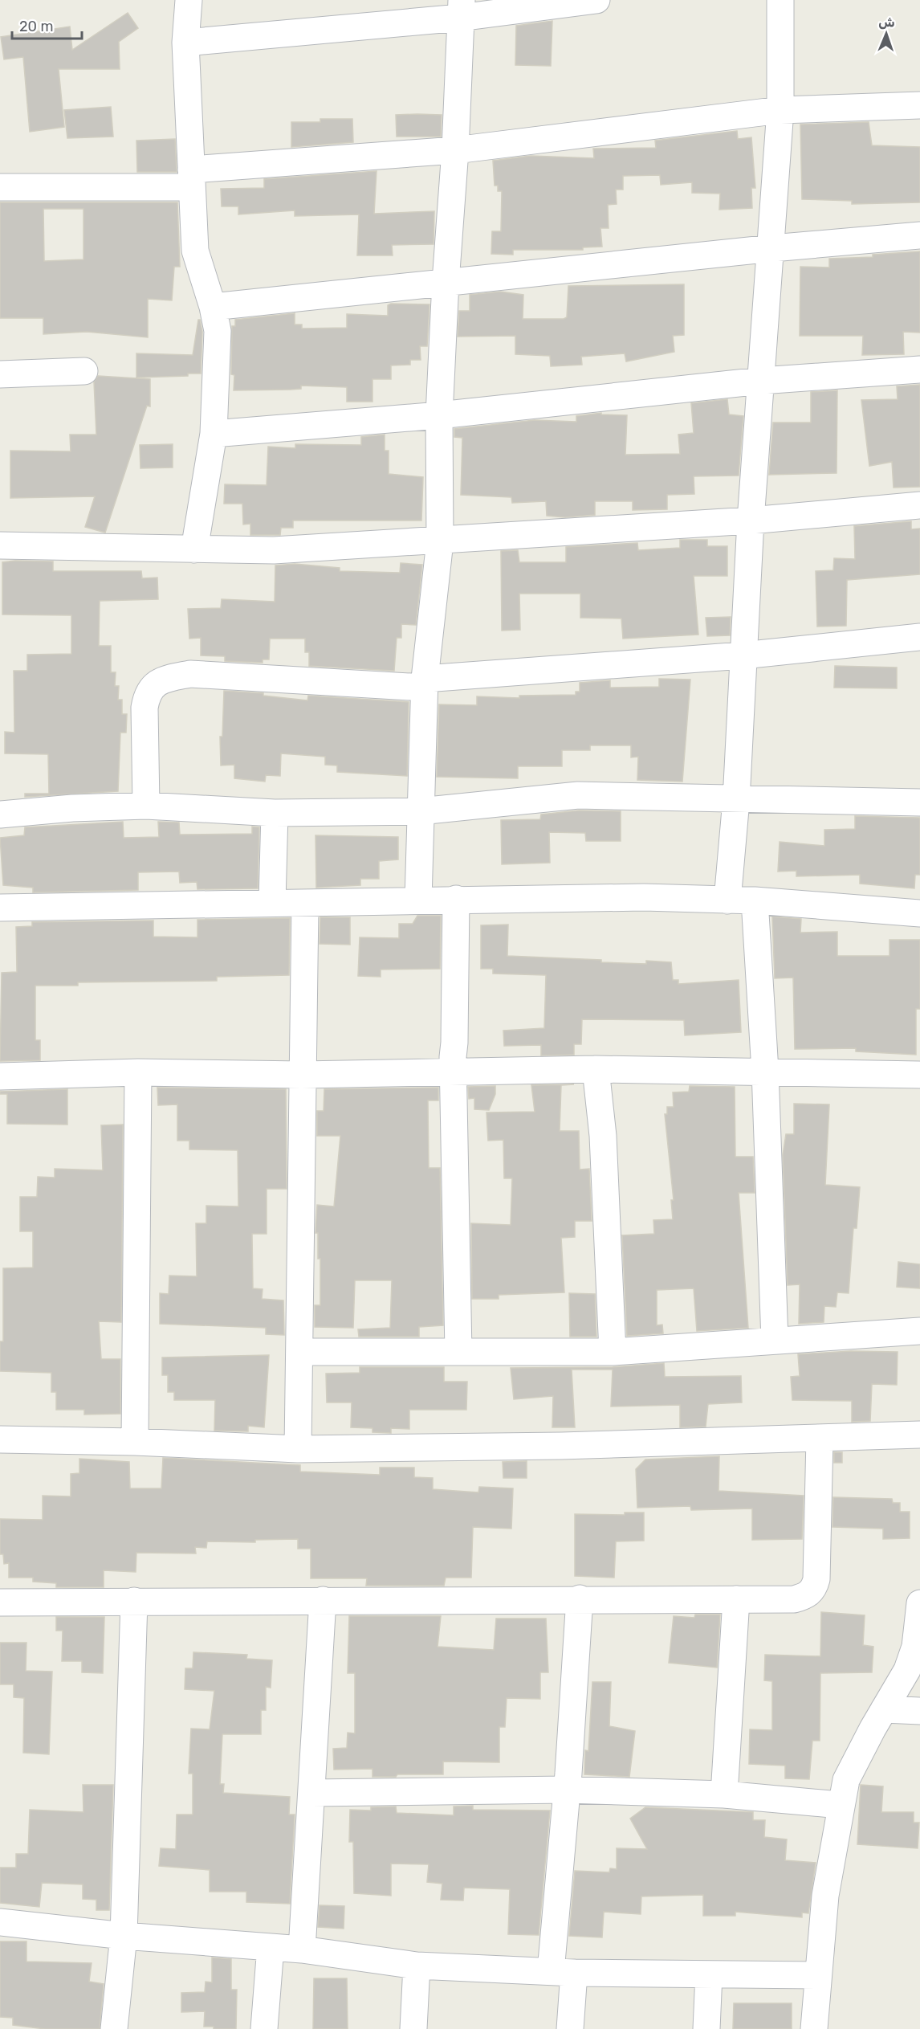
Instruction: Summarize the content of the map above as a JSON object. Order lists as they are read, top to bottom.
{
  "scale_bar": "20 m",
  "north": "top"
}
